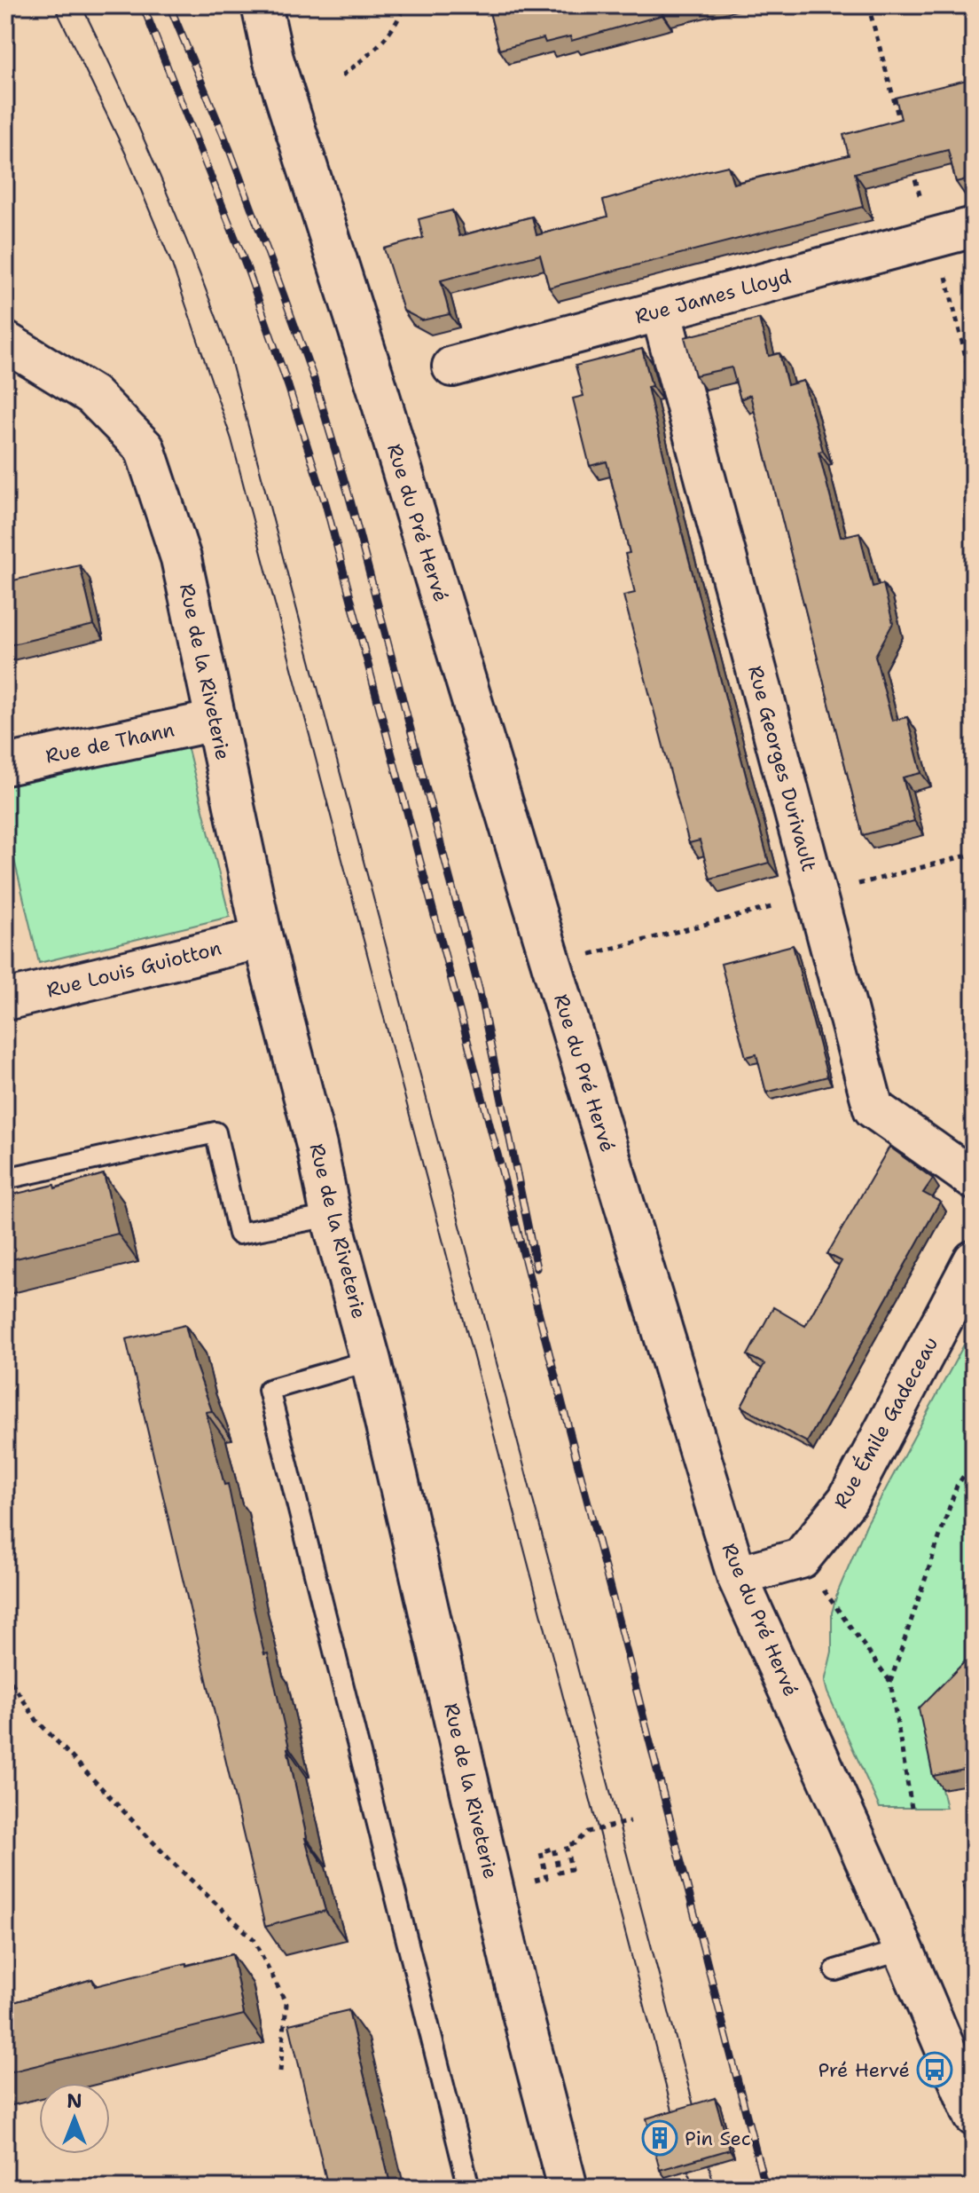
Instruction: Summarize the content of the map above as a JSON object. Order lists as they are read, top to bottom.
{
  "streets": {
    "street": [
      "Rue James Lloyd",
      "Rue du Pré Hervé",
      "Rue de la Riveterie",
      "Rue de Thann",
      "Rue Georges Durivault",
      "Rue Louis Guiotton",
      "Rue Émile Gadeceau"
    ]
  },
  "crossings": [
    ["Rue James Lloyd", "Rue Georges Durivault"],
    ["Rue de la Riveterie", "Rue de Thann"],
    ["Rue de la Riveterie", "Rue Louis Guiotton"]
  ],
  "places": {
    "bus stop": ["Pré Hervé"],
    "building": ["Pin Sec"]
  },
  "north": "top"
}
